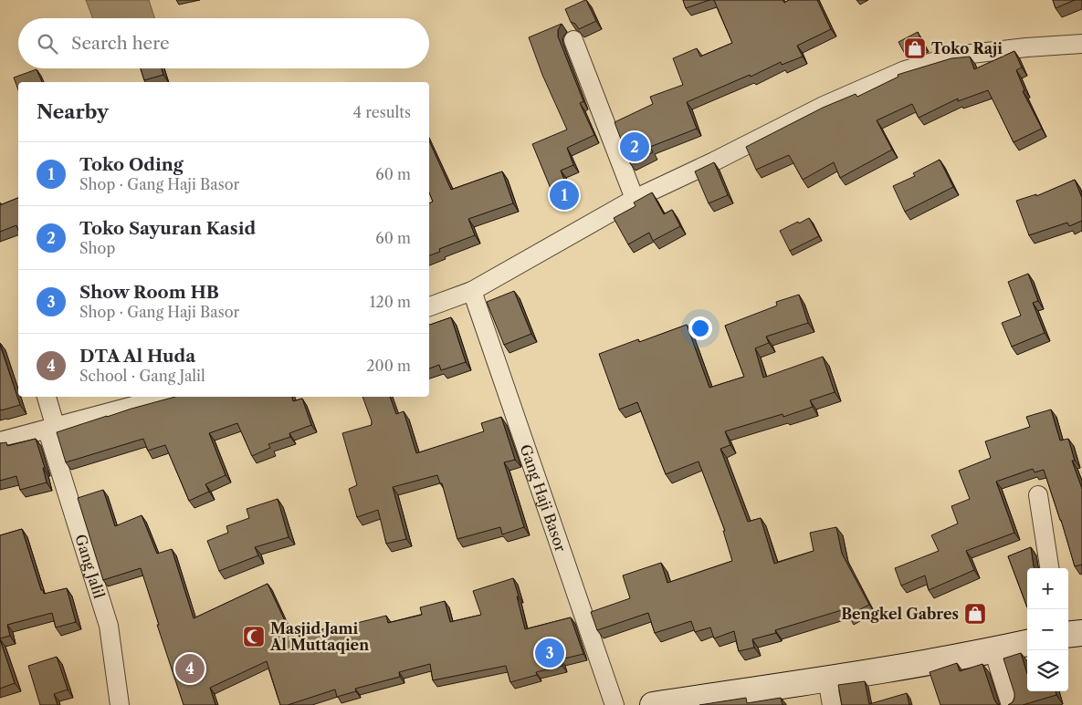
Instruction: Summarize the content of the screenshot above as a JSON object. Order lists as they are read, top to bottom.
{
  "streets": {
    "street": ["Gang Haji Basor", "Gang Jalil"]
  },
  "places": {
    "shop": ["Toko Raji", "Bengkel Gabres"],
    "mosque": ["Masjid Jami Al Muttaqien"]
  },
  "page": {
    "search": "Search here",
    "heading": ["Nearby", "4 results"],
    "pins": [
      "2",
      "1",
      "3",
      "4"
    ],
    "list": [
      {
        "mark": "1",
        "name": "Toko Oding",
        "note": "Shop · Gang Haji Basor",
        "value": "60 m"
      },
      {
        "mark": "2",
        "name": "Toko Sayuran Kasid",
        "note": "Shop",
        "value": "60 m"
      },
      {
        "mark": "3",
        "name": "Show Room HB",
        "note": "Shop · Gang Haji Basor",
        "value": "120 m"
      },
      {
        "mark": "4",
        "name": "DTA Al Huda",
        "note": "School · Gang Jalil",
        "value": "200 m"
      }
    ],
    "map_buttons": ["+", "−"]
  }
}
